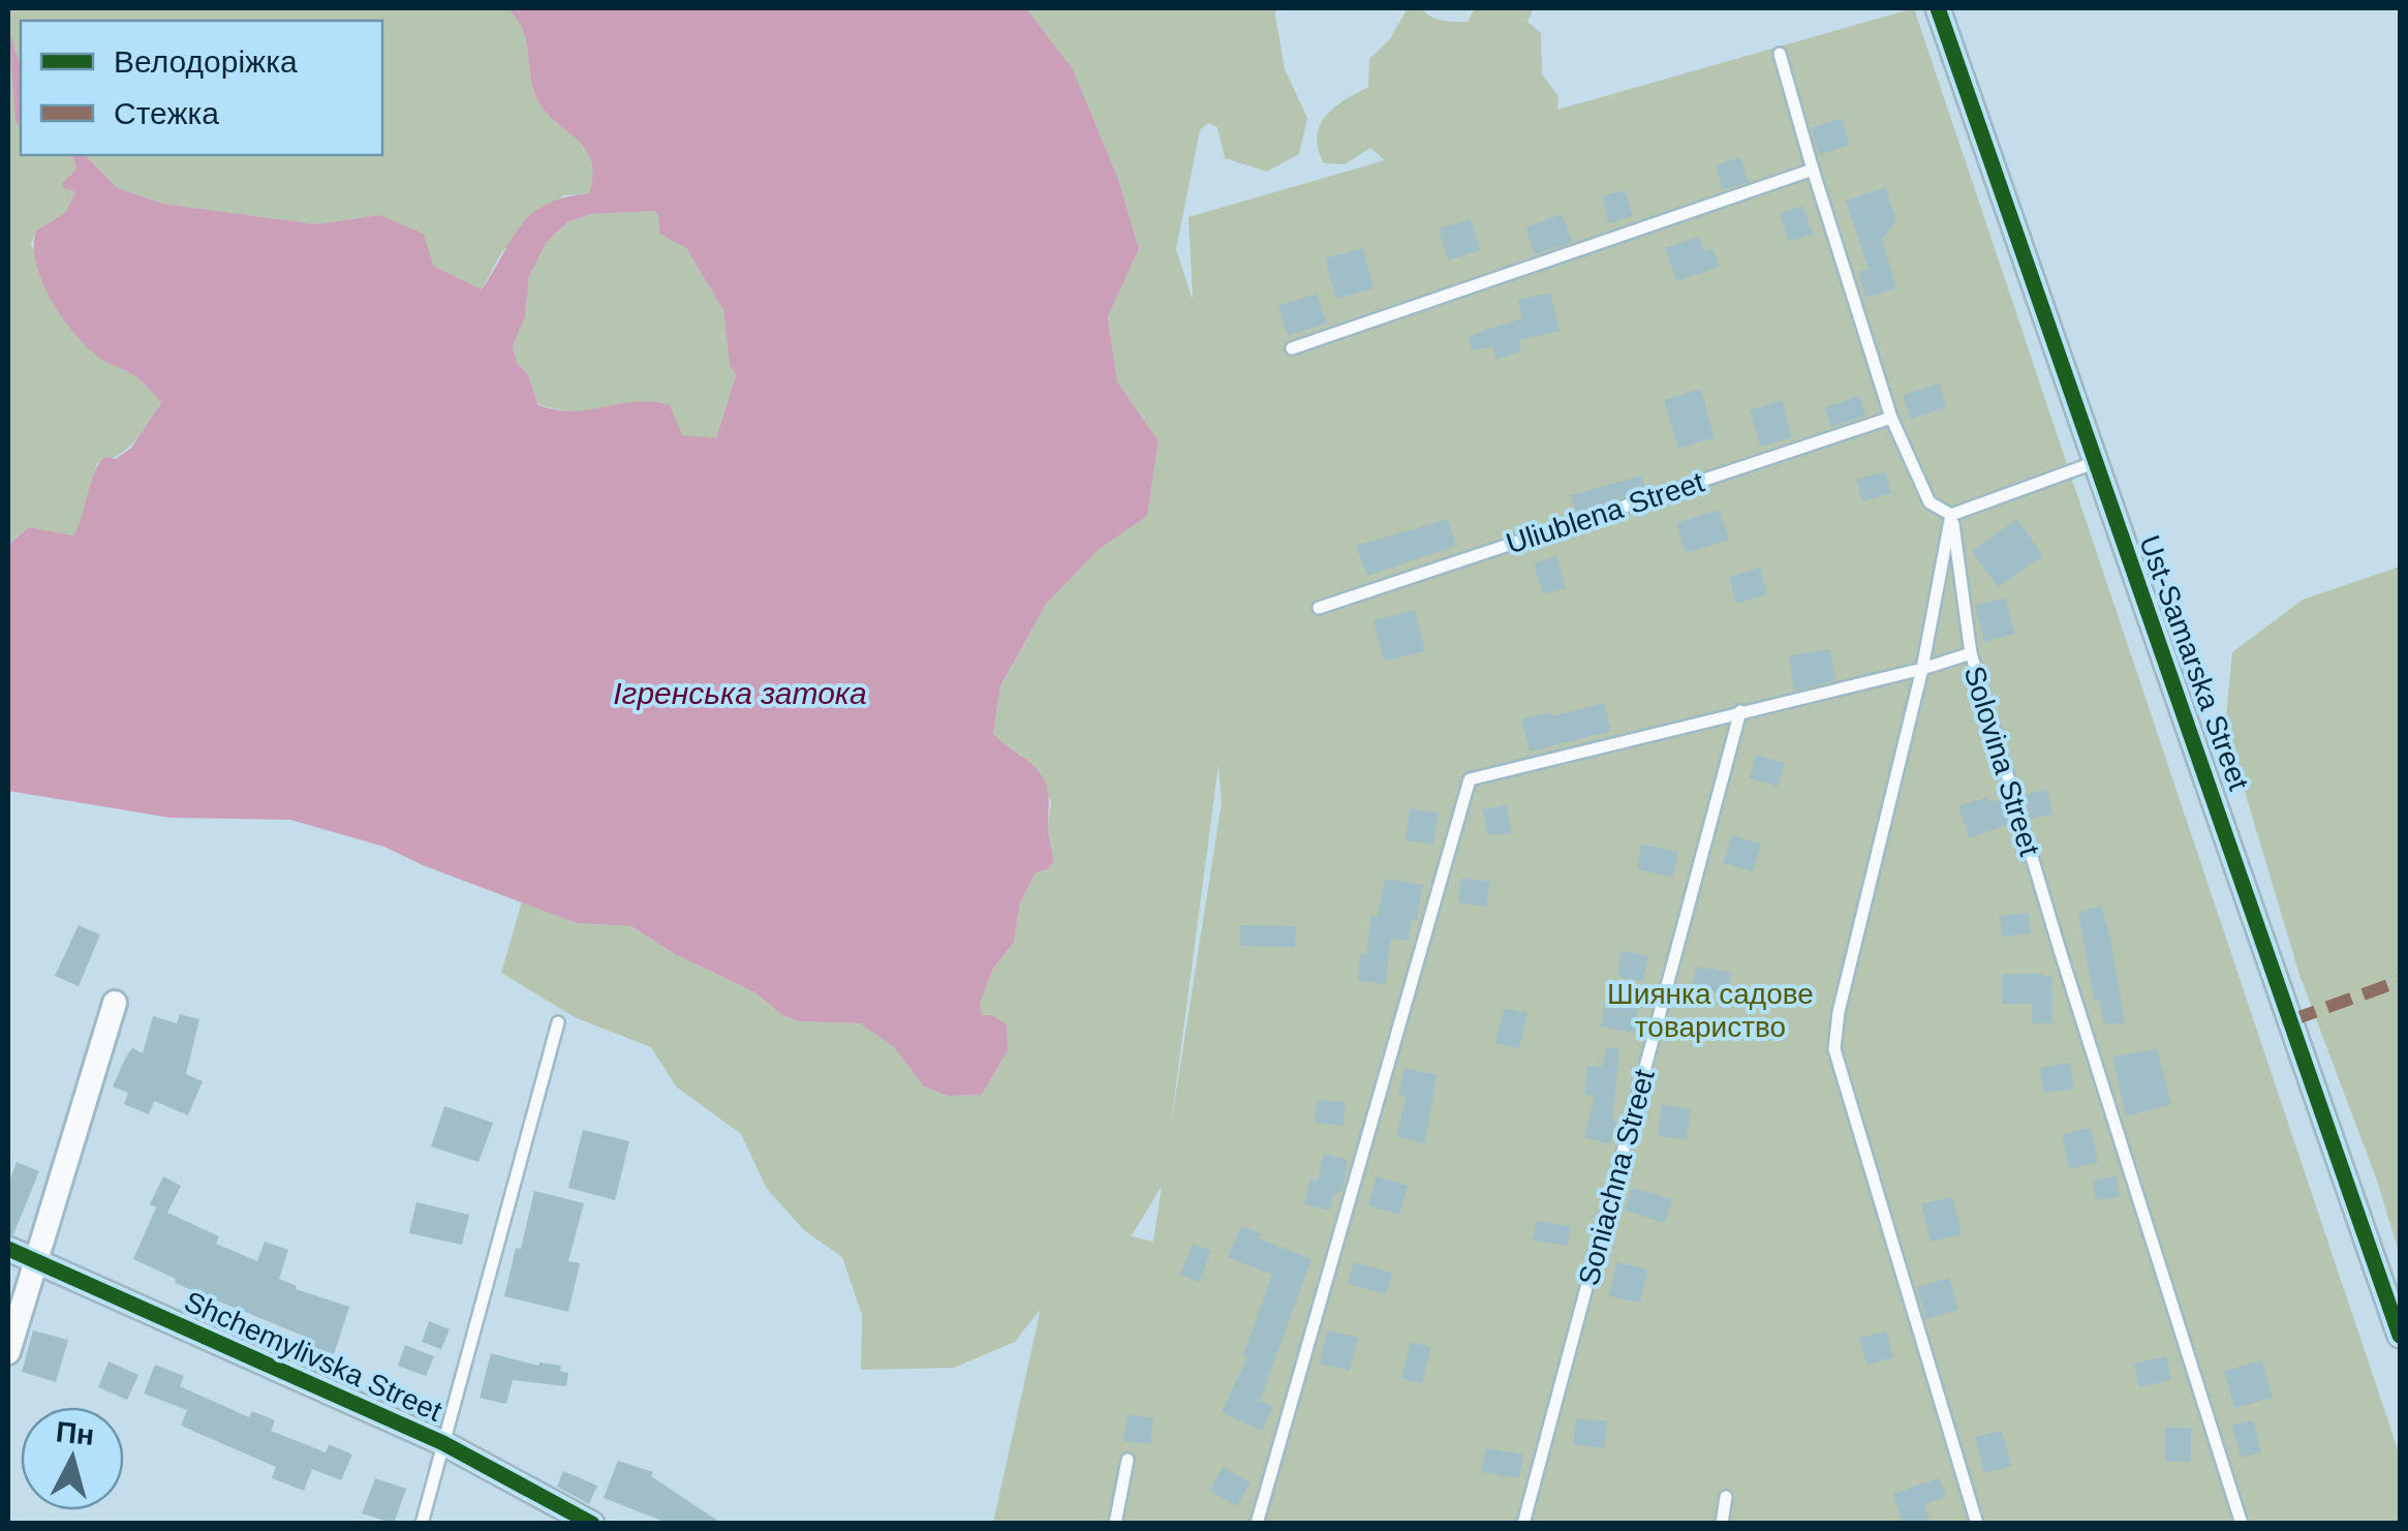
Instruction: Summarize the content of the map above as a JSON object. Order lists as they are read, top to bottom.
{
  "streets": {
    "street": ["Ust-Samarska Street", "Shchemylivska Street"],
    "lane": ["Uliublena Street", "Solovina Street", "Soniachna Street"]
  },
  "water": ["Ігренська затока"],
  "parks": ["Шиянка садове товариство"],
  "legend": ["Велодоріжка", "Стежка"],
  "north": "top"
}
